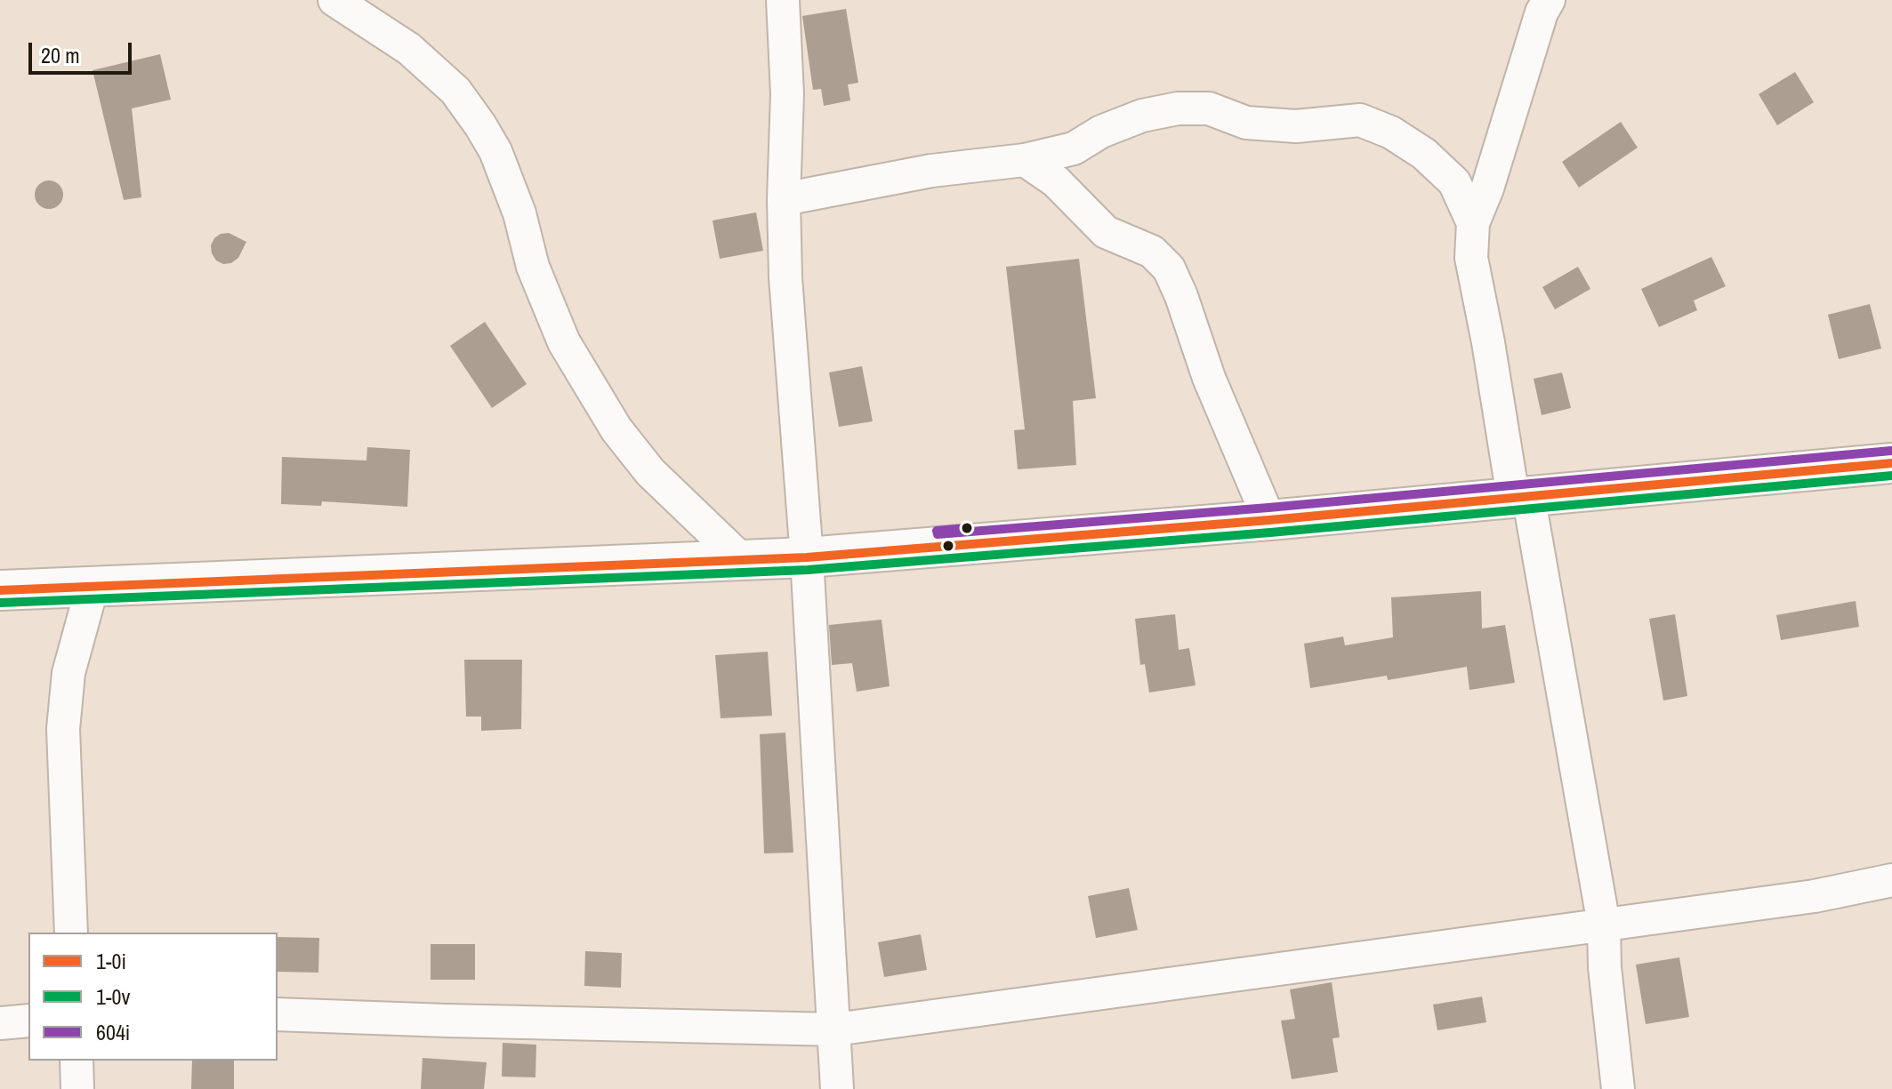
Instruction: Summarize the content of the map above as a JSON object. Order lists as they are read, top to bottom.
{
  "lines": ["transit line 604i", "transit line 1-0i", "transit line 1-0v"],
  "legend": ["1-0i", "1-0v", "604i"],
  "scale_bar": "20 m"
}
